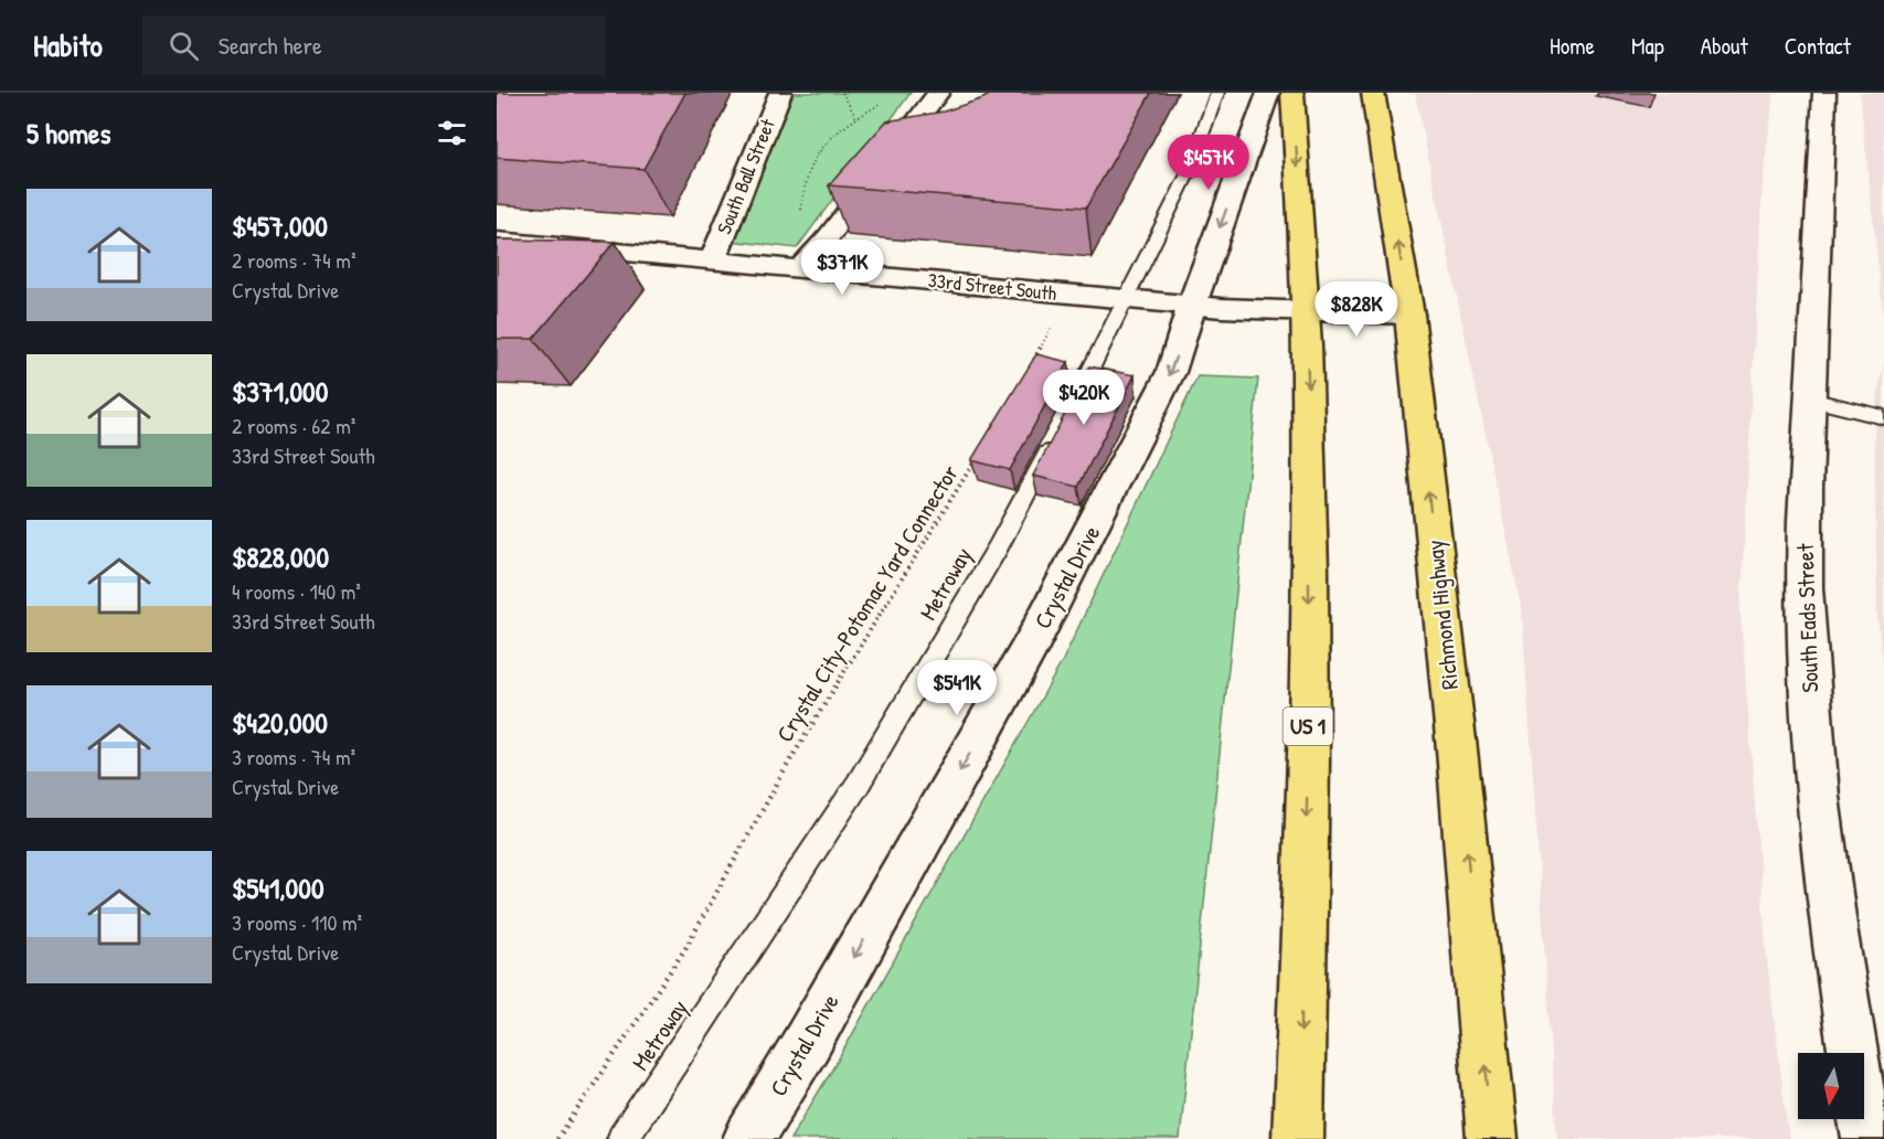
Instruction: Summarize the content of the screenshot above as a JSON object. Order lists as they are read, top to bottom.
{
  "streets": {
    "highway": ["Richmond Highway", "US 1"],
    "street": [
      "South Ball Street",
      "33rd Street South",
      "Crystal Drive",
      "South Eads Street"
    ],
    "lane": ["Metroway"],
    "path": ["Crystal City-Potomac Yard Connector"]
  },
  "crossings": [
    ["South Ball Street", "33rd Street South"],
    ["33rd Street South", "Crystal Drive"],
    ["33rd Street South", "Richmond Highway"],
    ["33rd Street South", "US 1"]
  ],
  "one_way": ["Crystal Drive"],
  "north": "bottom",
  "page": {
    "header": "Habito",
    "search": "Search here",
    "nav": [
      "Home",
      "Map",
      "About",
      "Contact"
    ],
    "heading": "5 homes",
    "price": [
      "$457K",
      "$371K",
      "$828K",
      "$420K",
      "$541K"
    ],
    "list": [
      {
        "name": "$457,000",
        "note": "2 rooms · 74 m² · Crystal Drive"
      },
      {
        "name": "$371,000",
        "note": "2 rooms · 62 m² · 33rd Street South"
      },
      {
        "name": "$828,000",
        "note": "4 rooms · 140 m² · 33rd Street South"
      },
      {
        "name": "$420,000",
        "note": "3 rooms · 74 m² · Crystal Drive"
      },
      {
        "name": "$541,000",
        "note": "3 rooms · 110 m² · Crystal Drive"
      }
    ]
  }
}
